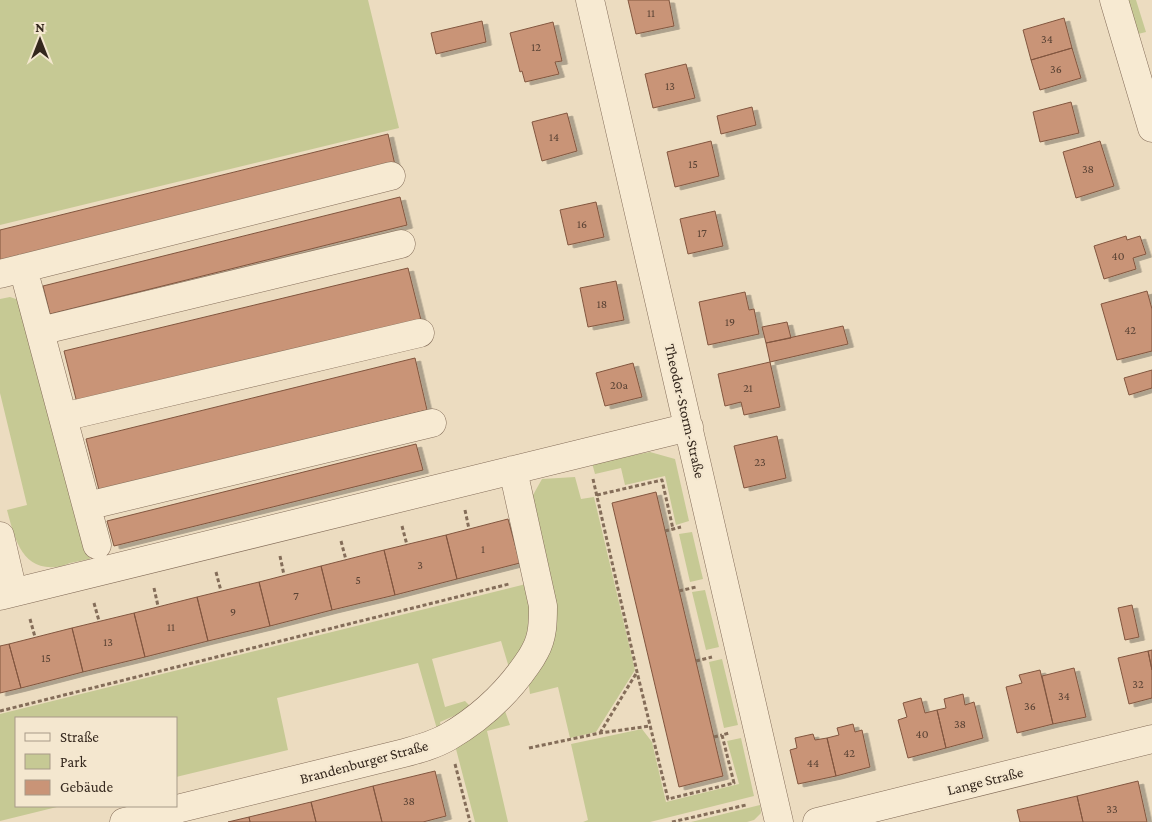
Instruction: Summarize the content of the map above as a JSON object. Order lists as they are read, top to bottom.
{
  "streets": {
    "street": ["Theodor-Storm-Straße", "Brandenburger Straße", "Lange Straße"]
  },
  "house_numbers": [
    "11",
    "34",
    "12",
    "36",
    "13",
    "14",
    "15",
    "38",
    "16",
    "17",
    "40",
    "18",
    "19",
    "42",
    "20a",
    "21",
    "23",
    "1",
    "3",
    "5",
    "7",
    "9",
    "11",
    "13",
    "15",
    "32",
    "34",
    "36",
    "38",
    "40",
    "42",
    "44",
    "38",
    "33"
  ],
  "legend": ["Straße", "Park", "Gebäude"],
  "north": "top"
}
